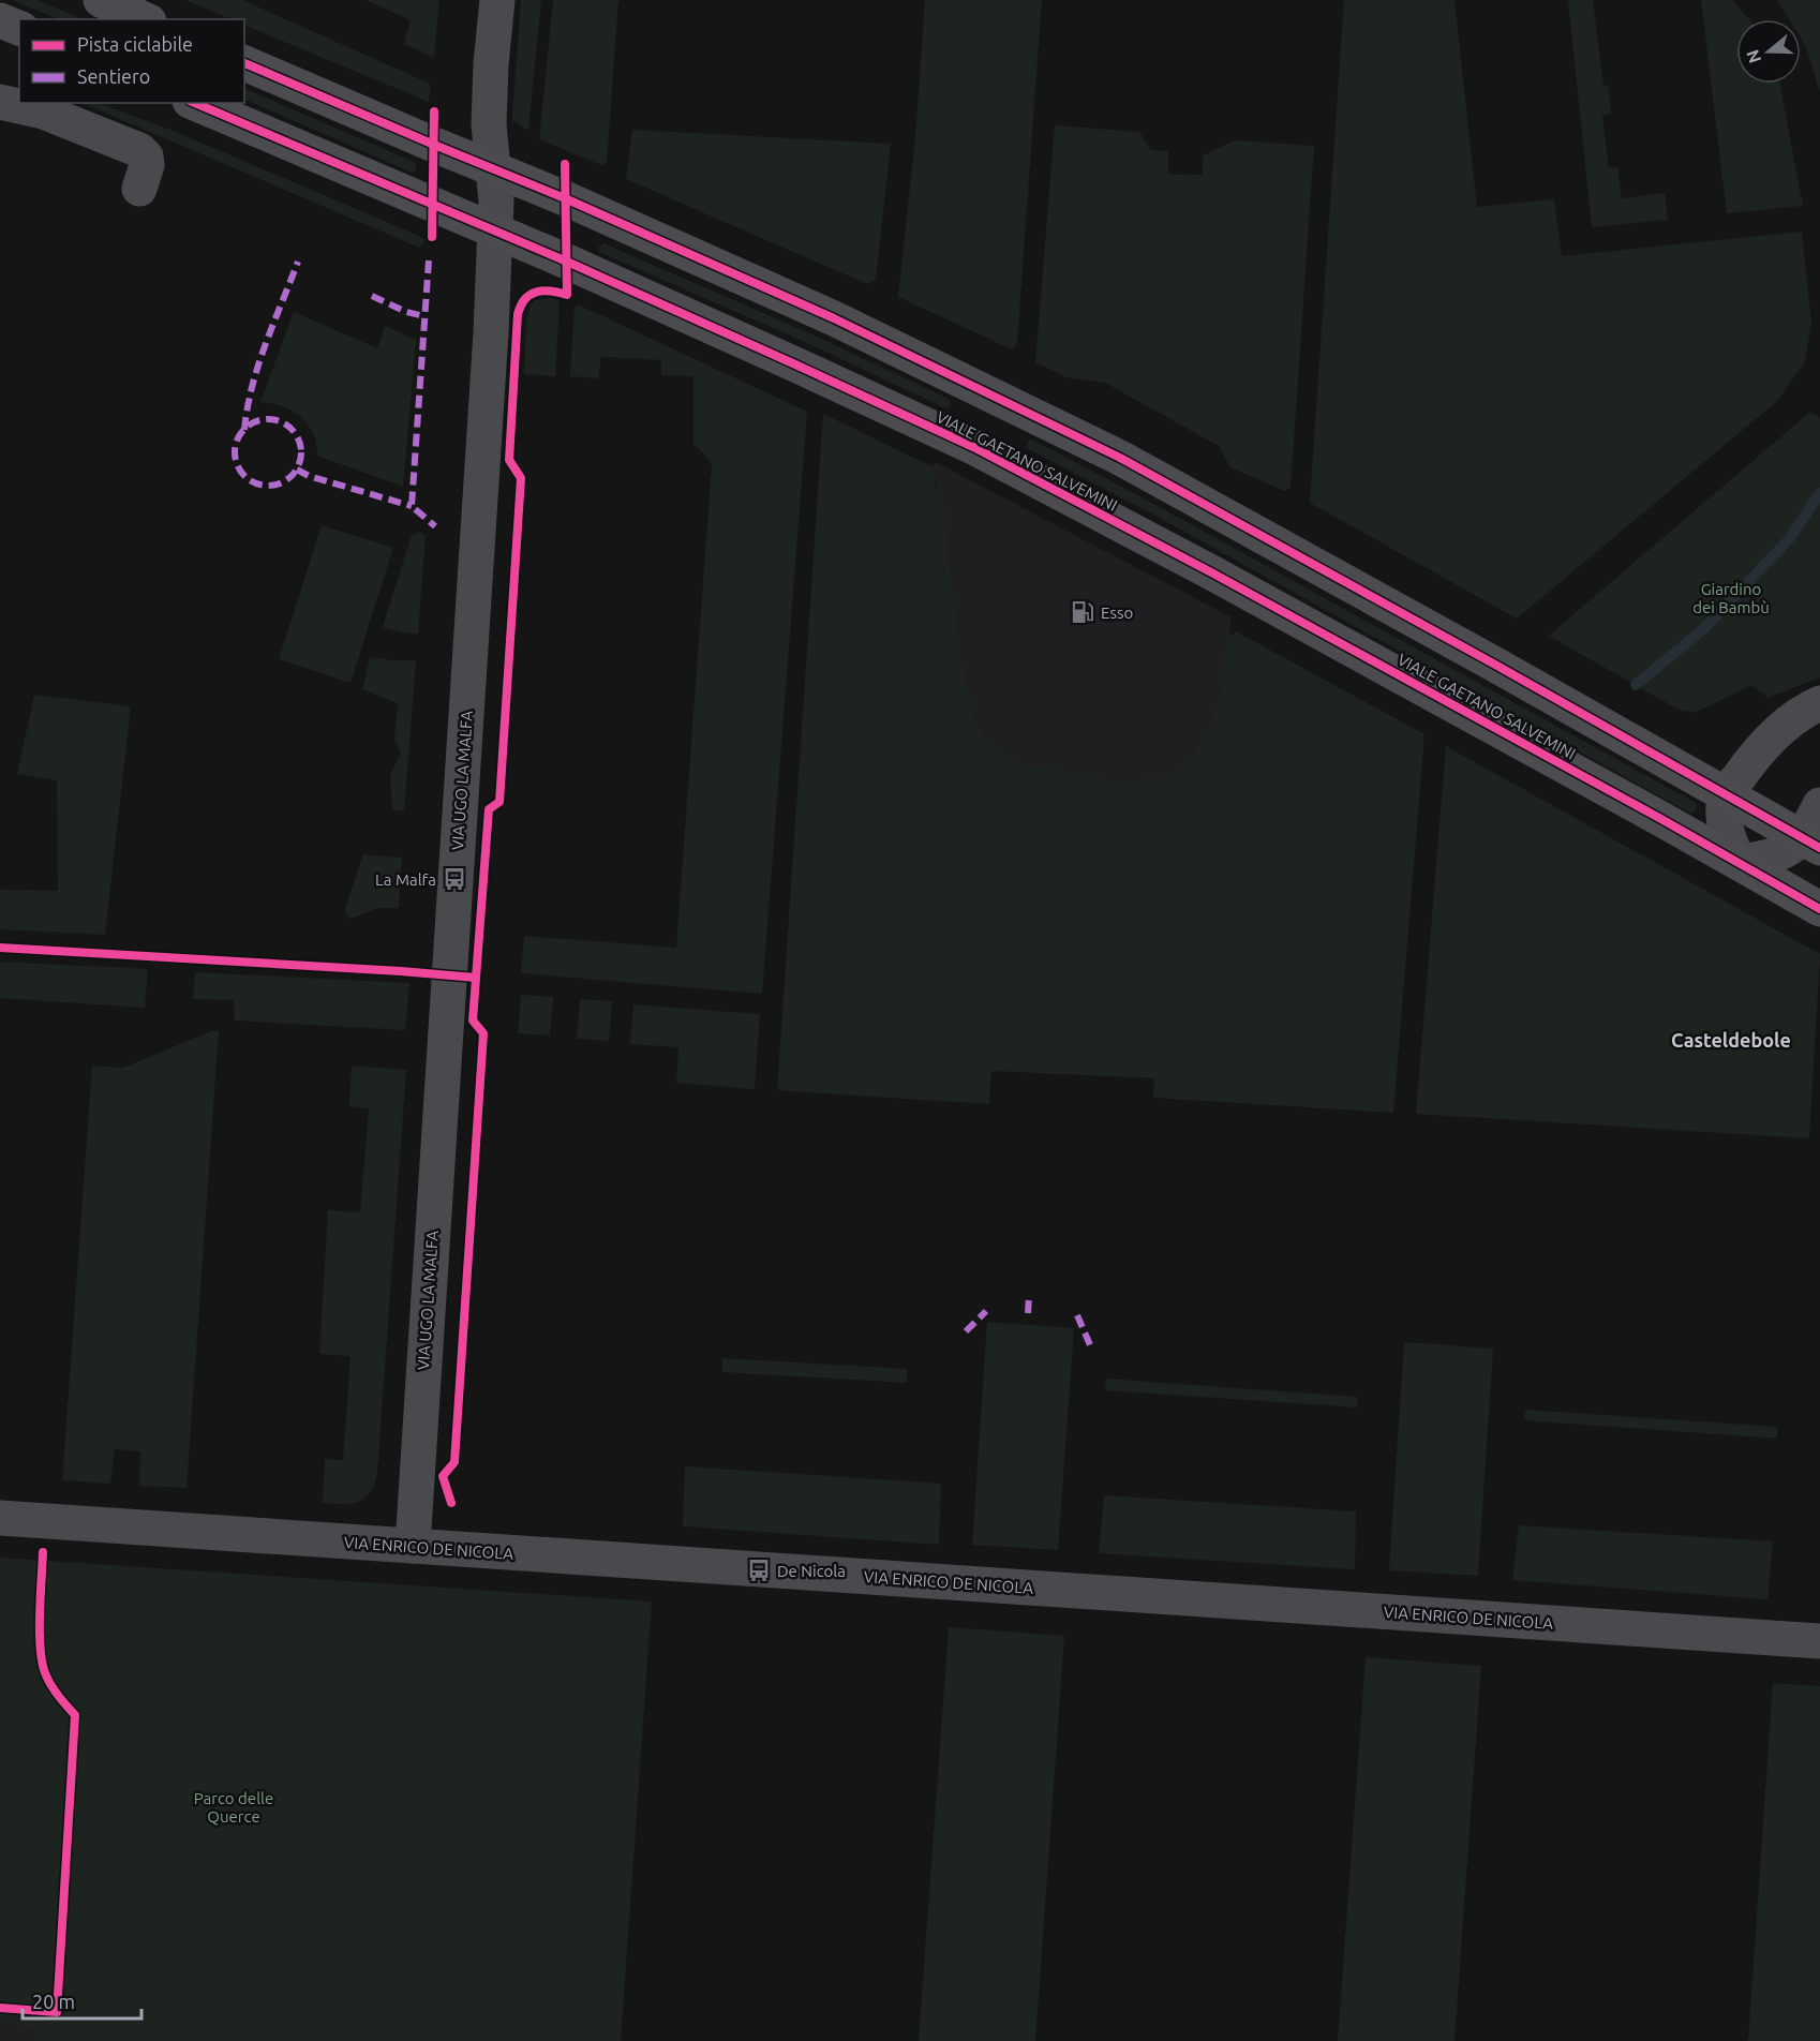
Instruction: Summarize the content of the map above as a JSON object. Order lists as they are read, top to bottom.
{
  "streets": {
    "main road": ["VIALE GAETANO SALVEMINI"],
    "street": ["VIA UGO LA MALFA", "VIA ENRICO DE NICOLA"]
  },
  "crossings": [
    ["VIALE GAETANO SALVEMINI", "VIA UGO LA MALFA"],
    ["VIA UGO LA MALFA", "VIA ENRICO DE NICOLA"]
  ],
  "districts": ["Casteldebole"],
  "parks": ["Giardino dei Bambù", "Parco delle Querce"],
  "places": {
    "fuel station": ["Esso"],
    "bus stop": ["La Malfa", "De Nicola"]
  },
  "legend": ["Pista ciclabile", "Sentiero"],
  "scale_bar": "20 m",
  "north": "left"
}
